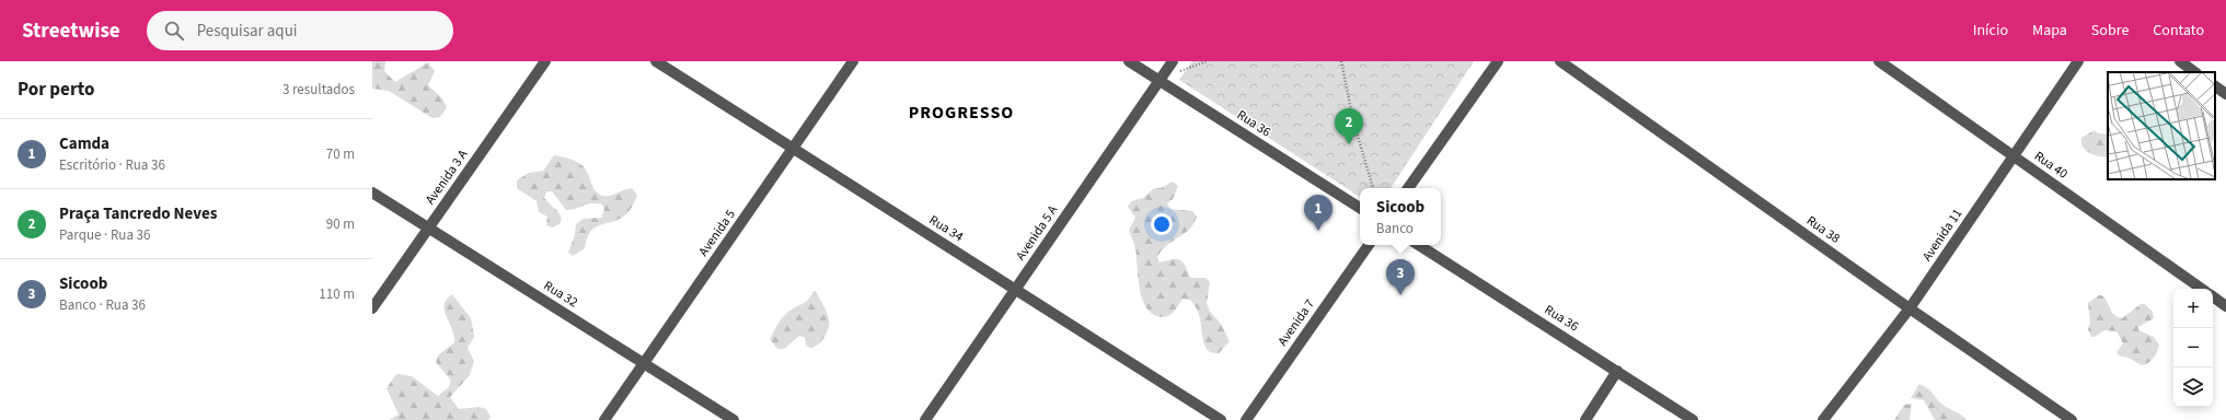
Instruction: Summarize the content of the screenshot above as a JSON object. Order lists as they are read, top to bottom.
{
  "streets": {
    "street": [
      "Rua 36",
      "Rua 40",
      "Avenida 3 A",
      "Rua 34",
      "Rua 38",
      "Avenida 5",
      "Avenida 5 A",
      "Avenida 11",
      "Rua 32",
      "Avenida 7"
    ]
  },
  "crossings": [
    ["Rua 36", "Avenida 5 A"],
    ["Rua 40", "Avenida 11"],
    ["Avenida 3 A", "Rua 32"],
    ["Rua 34", "Avenida 5"],
    ["Rua 34", "Avenida 5 A"],
    ["Rua 38", "Avenida 11"],
    ["Avenida 5", "Rua 32"]
  ],
  "districts": ["PROGRESSO"],
  "page": {
    "header": "Streetwise",
    "search": "Pesquisar aqui",
    "nav": [
      "Início",
      "Mapa",
      "Sobre",
      "Contato"
    ],
    "heading": ["Por perto", "3 resultados"],
    "pins": ["2", "1", "3"],
    "list": [
      {
        "mark": "1",
        "name": "Camda",
        "note": "Escritório · Rua 36",
        "value": "70 m"
      },
      {
        "mark": "2",
        "name": "Praça Tancredo Neves",
        "note": "Parque · Rua 36",
        "value": "90 m"
      },
      {
        "mark": "3",
        "name": "Sicoob",
        "note": "Banco · Rua 36",
        "value": "110 m"
      }
    ],
    "popup": ["Sicoob", "Banco"],
    "map_buttons": ["+", "−"]
  }
}
